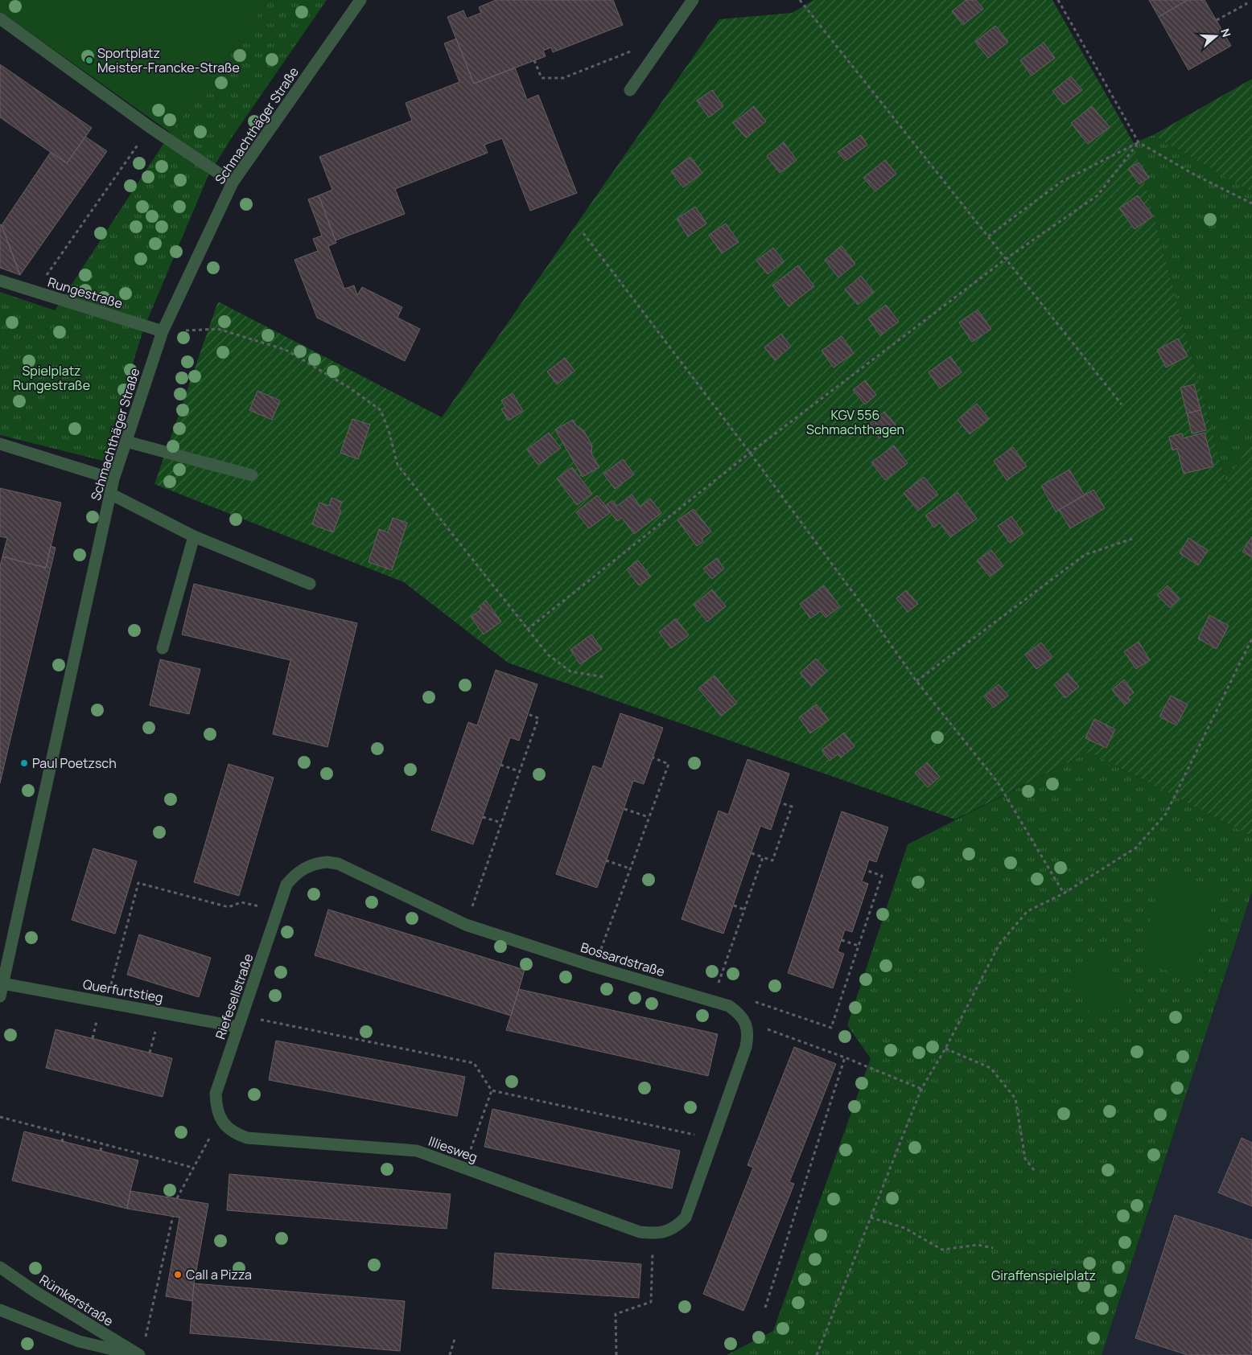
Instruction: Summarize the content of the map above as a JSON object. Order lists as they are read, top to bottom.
{
  "streets": {
    "street": [
      "Schmachthäger Straße",
      "Rungestraße",
      "Bossardstraße",
      "Querfurtstieg",
      "Riefesellstraße",
      "Illiesweg",
      "Rümkerstraße"
    ]
  },
  "crossings": [
    ["Schmachthäger Straße", "Rungestraße"],
    ["Schmachthäger Straße", "Querfurtstieg"],
    ["Bossardstraße", "Riefesellstraße"],
    ["Querfurtstieg", "Riefesellstraße"],
    ["Riefesellstraße", "Illiesweg"]
  ],
  "parks": ["Spielplatz Rungestraße", "KGV 556 Schmachthagen", "Giraffenspielplatz"],
  "places": ["Sportplatz Meister-Francke-Straße", "Paul Poetzsch", "Call a Pizza"],
  "north": "right"
}
